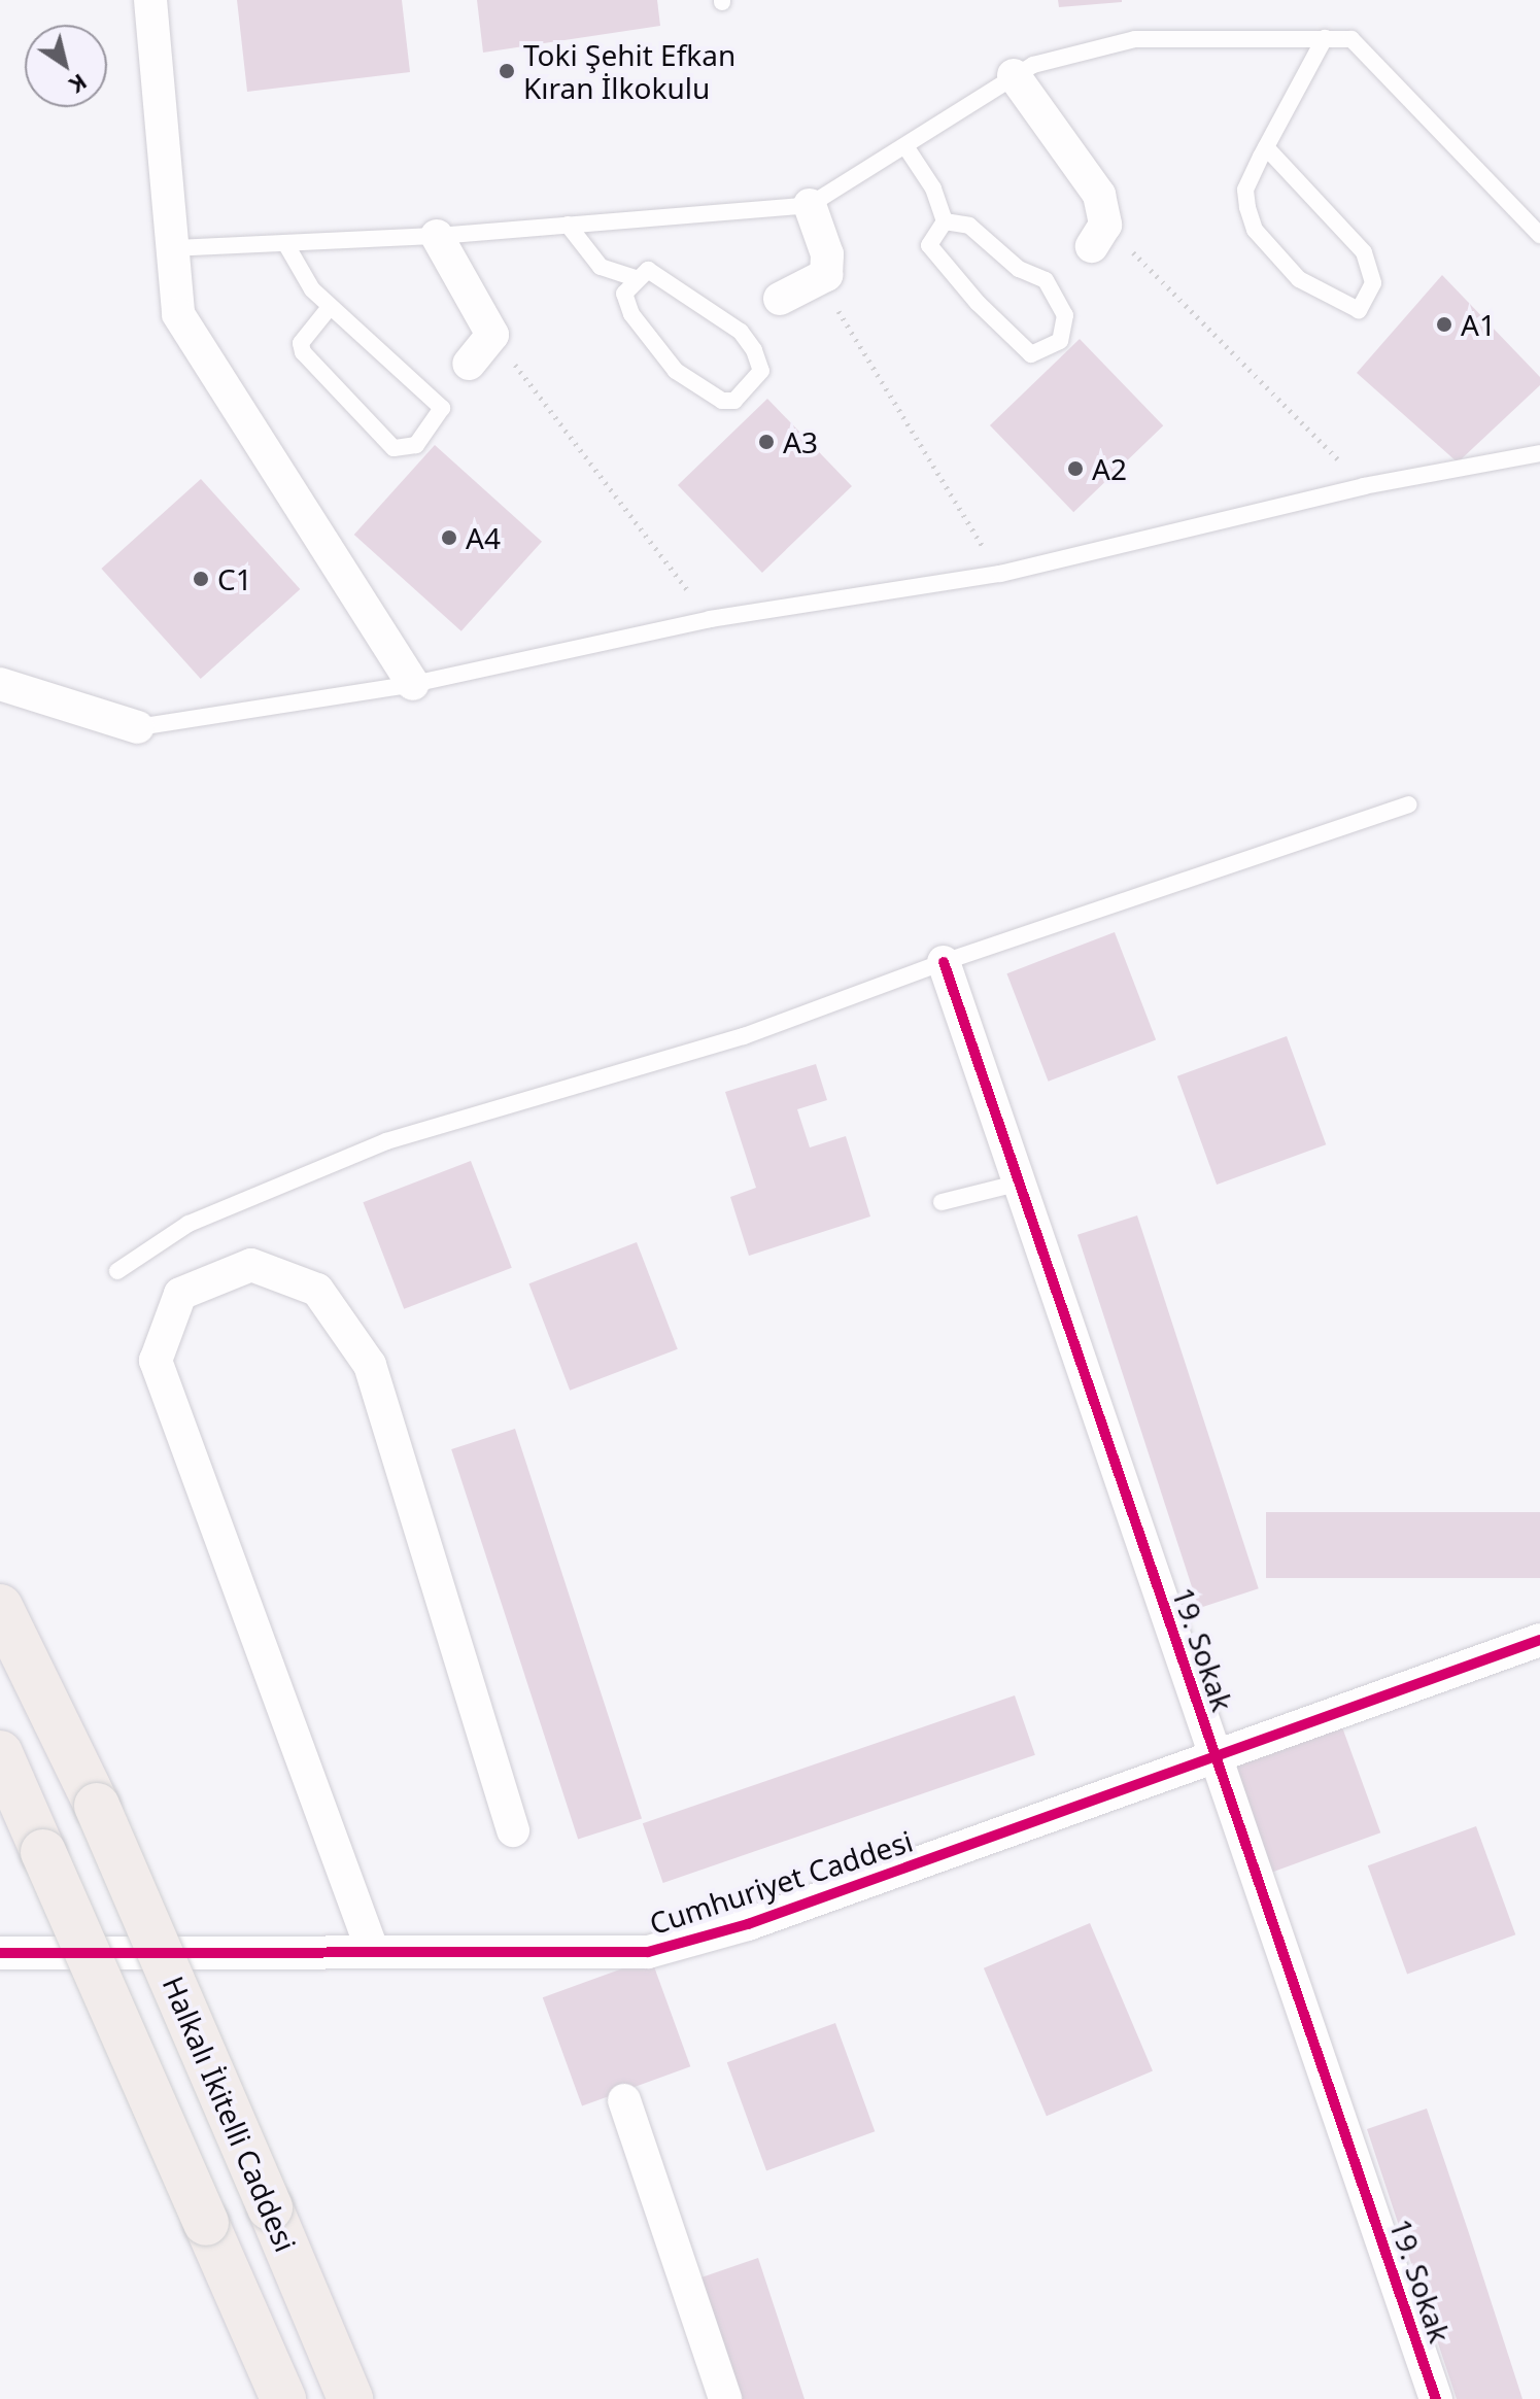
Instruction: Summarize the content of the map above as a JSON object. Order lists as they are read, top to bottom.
{
  "streets": {
    "main road": ["Halkalı İkitelli Caddesi"],
    "street": ["19. Sokak", "Cumhuriyet Caddesi"]
  },
  "crossings": [
    ["19. Sokak", "Cumhuriyet Caddesi"]
  ],
  "places": [
    "Toki Şehit Efkan Kıran İlkokulu",
    "A1",
    "A3",
    "A2",
    "A4",
    "C1"
  ],
  "north": "bottom right"
}
